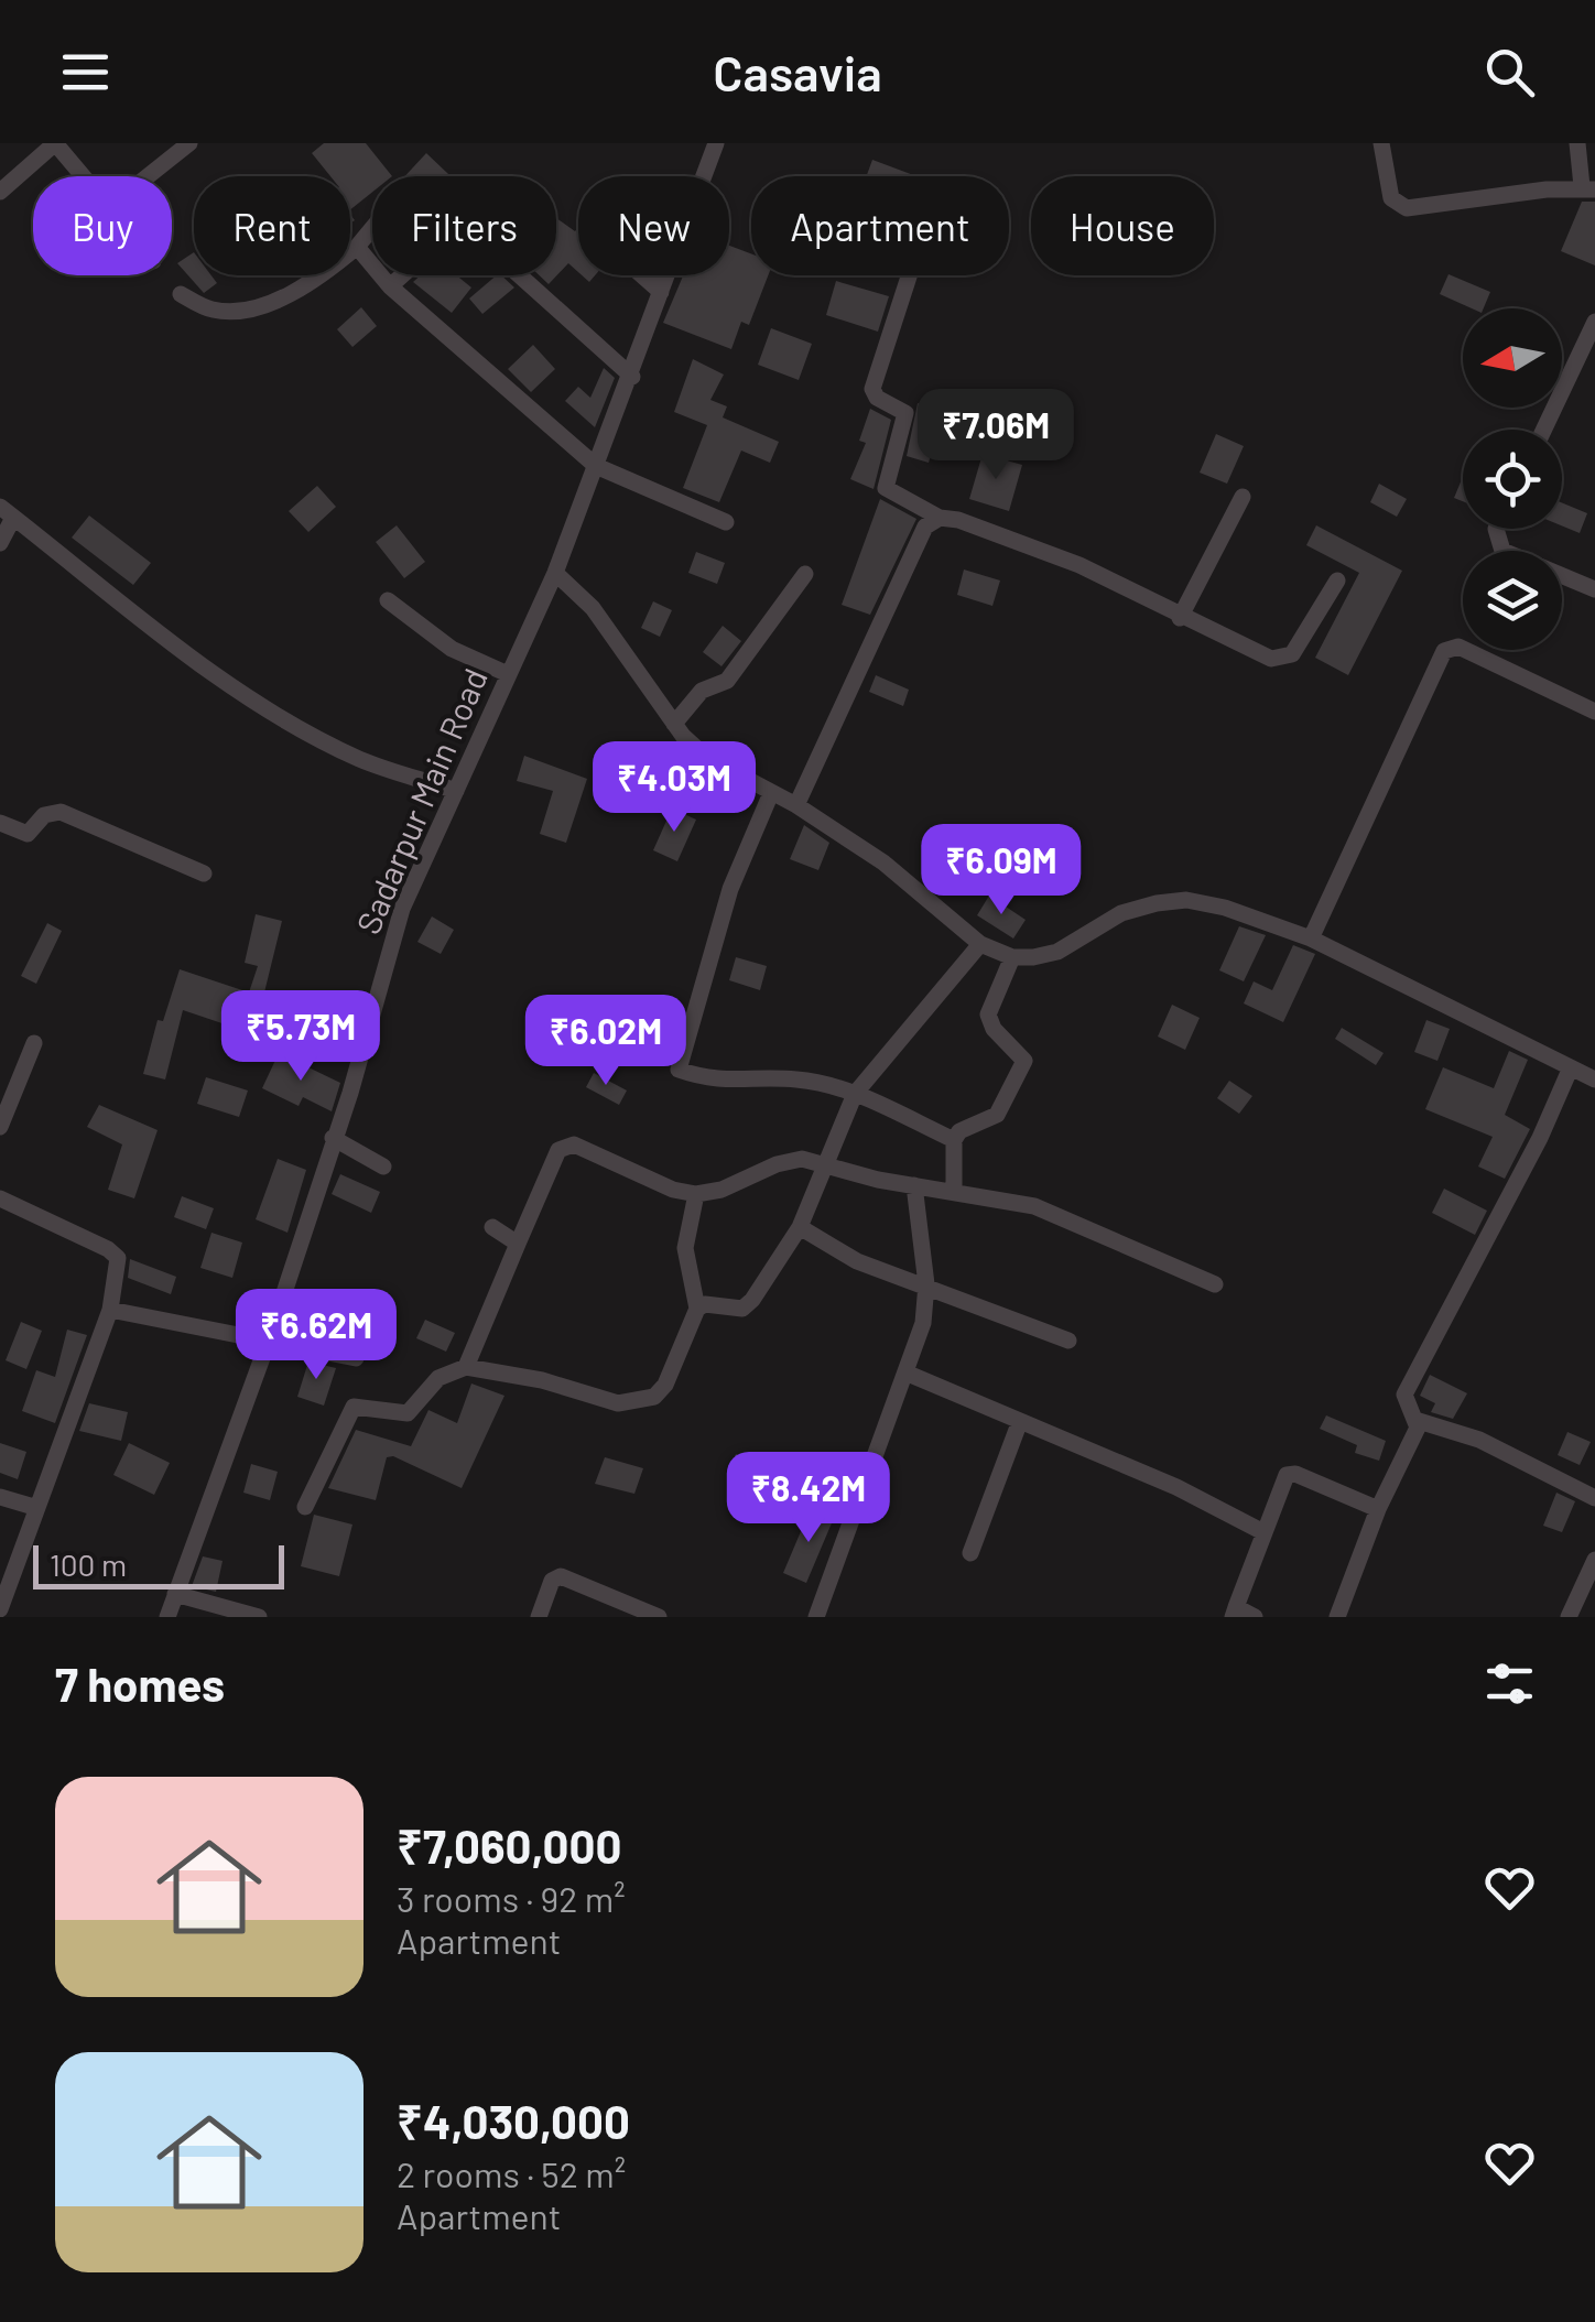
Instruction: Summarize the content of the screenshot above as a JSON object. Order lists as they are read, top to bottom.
{
  "streets": {
    "street": ["Sadarpur Main Road"]
  },
  "scale_bar": "100 m",
  "north": "left",
  "page": {
    "header": "Casavia",
    "chip": [
      "Buy",
      "Rent",
      "Filters",
      "New",
      "Apartment",
      "House"
    ],
    "price": [
      "₹7.06M",
      "₹4.03M",
      "₹6.09M",
      "₹5.73M",
      "₹6.02M",
      "₹6.62M",
      "₹8.42M"
    ],
    "scale": "100 m",
    "heading": "7 homes",
    "list": [
      {
        "name": "₹7,060,000",
        "note": "3 rooms · 92 m² · Apartment"
      },
      {
        "name": "₹4,030,000",
        "note": "2 rooms · 52 m² · Apartment"
      }
    ]
  }
}
